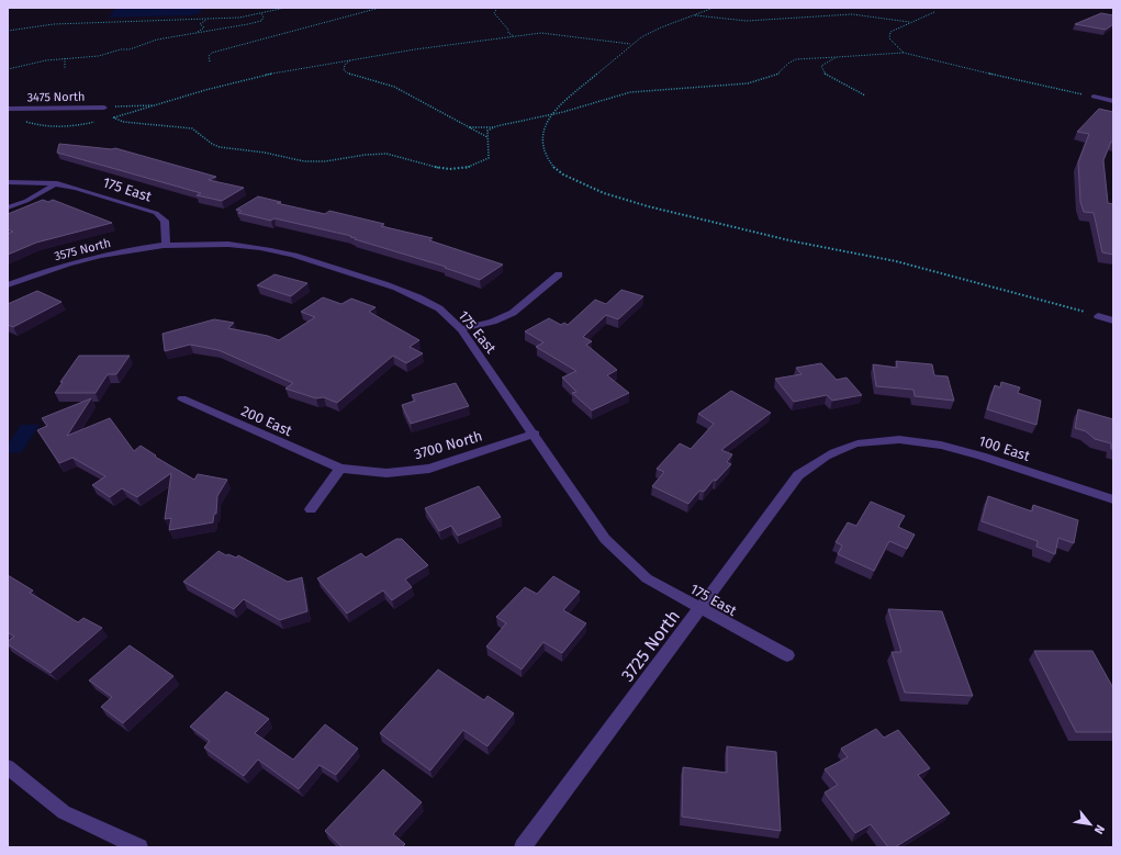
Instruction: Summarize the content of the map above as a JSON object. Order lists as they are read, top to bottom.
{
  "streets": {
    "street": [
      "3475 North",
      "175 East",
      "3575 North",
      "200 East",
      "3700 North",
      "100 East",
      "3725 North"
    ]
  },
  "crossings": [
    ["175 East", "3575 North"],
    ["175 East", "3700 North"],
    ["175 East", "3725 North"],
    ["200 East", "3700 North"],
    ["100 East", "3725 North"]
  ],
  "north": "bottom right"
}
